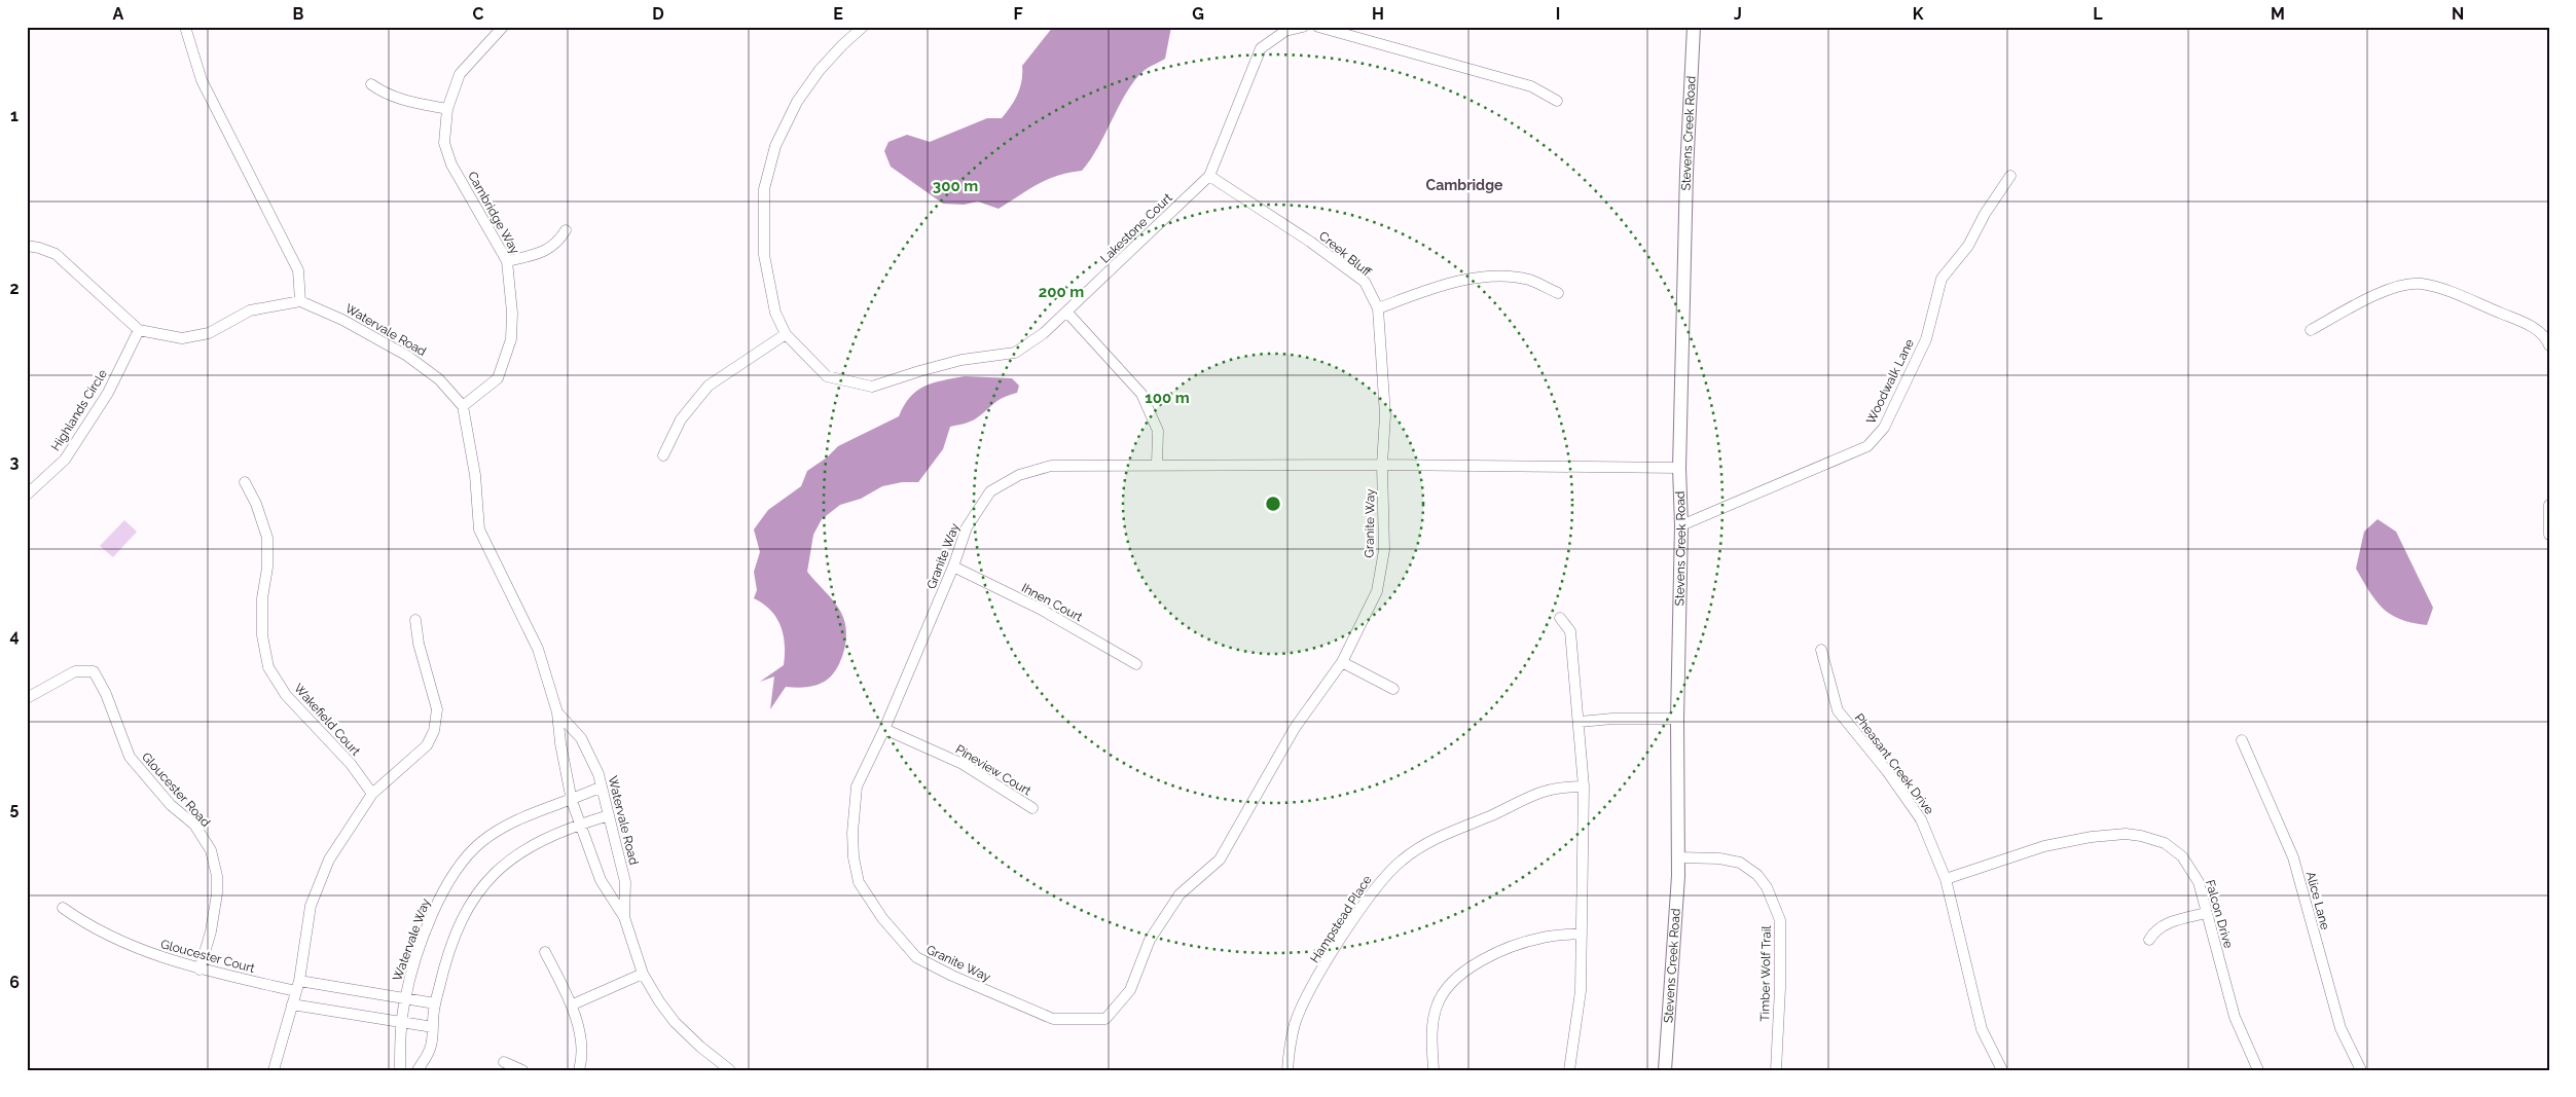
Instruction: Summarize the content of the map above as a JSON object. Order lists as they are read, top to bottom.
{
  "streets": {
    "street": [
      "Stevens Creek Road",
      "Cambridge Way",
      "Lakestone Court",
      "Creek Bluff",
      "Watervale Road",
      "Woodwalk Lane",
      "Highlands Circle",
      "Granite Way",
      "Ihnen Court",
      "Wakefield Court",
      "Pheasant Creek Drive",
      "Pineview Court",
      "Gloucester Road",
      "Alice Lane",
      "Falcon Drive",
      "Hampstead Place",
      "Watervale Way",
      "Gloucester Court",
      "Timber Wolf Trail"
    ]
  },
  "crossings": [
    ["Stevens Creek Road", "Woodwalk Lane"],
    ["Stevens Creek Road", "Granite Way"],
    ["Stevens Creek Road", "Timber Wolf Trail"],
    ["Cambridge Way", "Watervale Road"],
    ["Lakestone Court", "Creek Bluff"],
    ["Creek Bluff", "Granite Way"],
    ["Watervale Road", "Watervale Way"],
    ["Granite Way", "Ihnen Court"],
    ["Granite Way", "Pineview Court"],
    ["Pheasant Creek Drive", "Falcon Drive"],
    ["Gloucester Road", "Gloucester Court"],
    ["Watervale Way", "Gloucester Court"]
  ],
  "districts": ["Cambridge"],
  "grid": {
    "columns": [
      "A",
      "B",
      "C",
      "D",
      "E",
      "F",
      "G",
      "H",
      "I",
      "J",
      "K",
      "L",
      "M",
      "N"
    ],
    "rows": [
      "1",
      "2",
      "3",
      "4",
      "5",
      "6"
    ]
  },
  "rings": ["300 m", "200 m", "100 m"]
}
